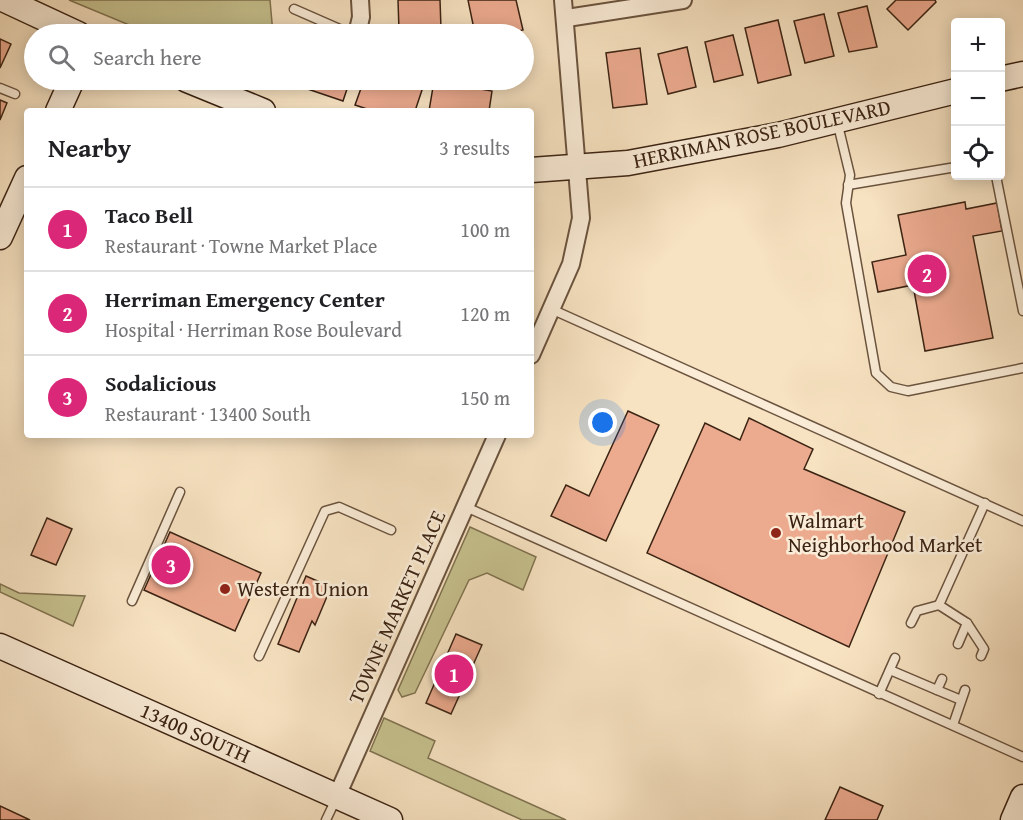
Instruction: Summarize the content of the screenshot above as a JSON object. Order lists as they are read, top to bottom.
{
  "streets": {
    "street": ["HERRIMAN ROSE BOULEVARD", "TOWNE MARKET PLACE", "13400 SOUTH"]
  },
  "crossings": [
    ["TOWNE MARKET PLACE", "13400 SOUTH"]
  ],
  "places": ["Walmart Neighborhood Market", "Western Union"],
  "page": {
    "map_buttons": ["+", "−"],
    "search": "Search here",
    "heading": ["Nearby", "3 results"],
    "list": [
      {
        "mark": "1",
        "name": "Taco Bell",
        "note": "Restaurant · Towne Market Place",
        "value": "100 m"
      },
      {
        "mark": "2",
        "name": "Herriman Emergency Center",
        "note": "Hospital · Herriman Rose Boulevard",
        "value": "120 m"
      },
      {
        "mark": "3",
        "name": "Sodalicious",
        "note": "Restaurant · 13400 South",
        "value": "150 m"
      }
    ],
    "pins": ["2", "3", "1"]
  }
}
